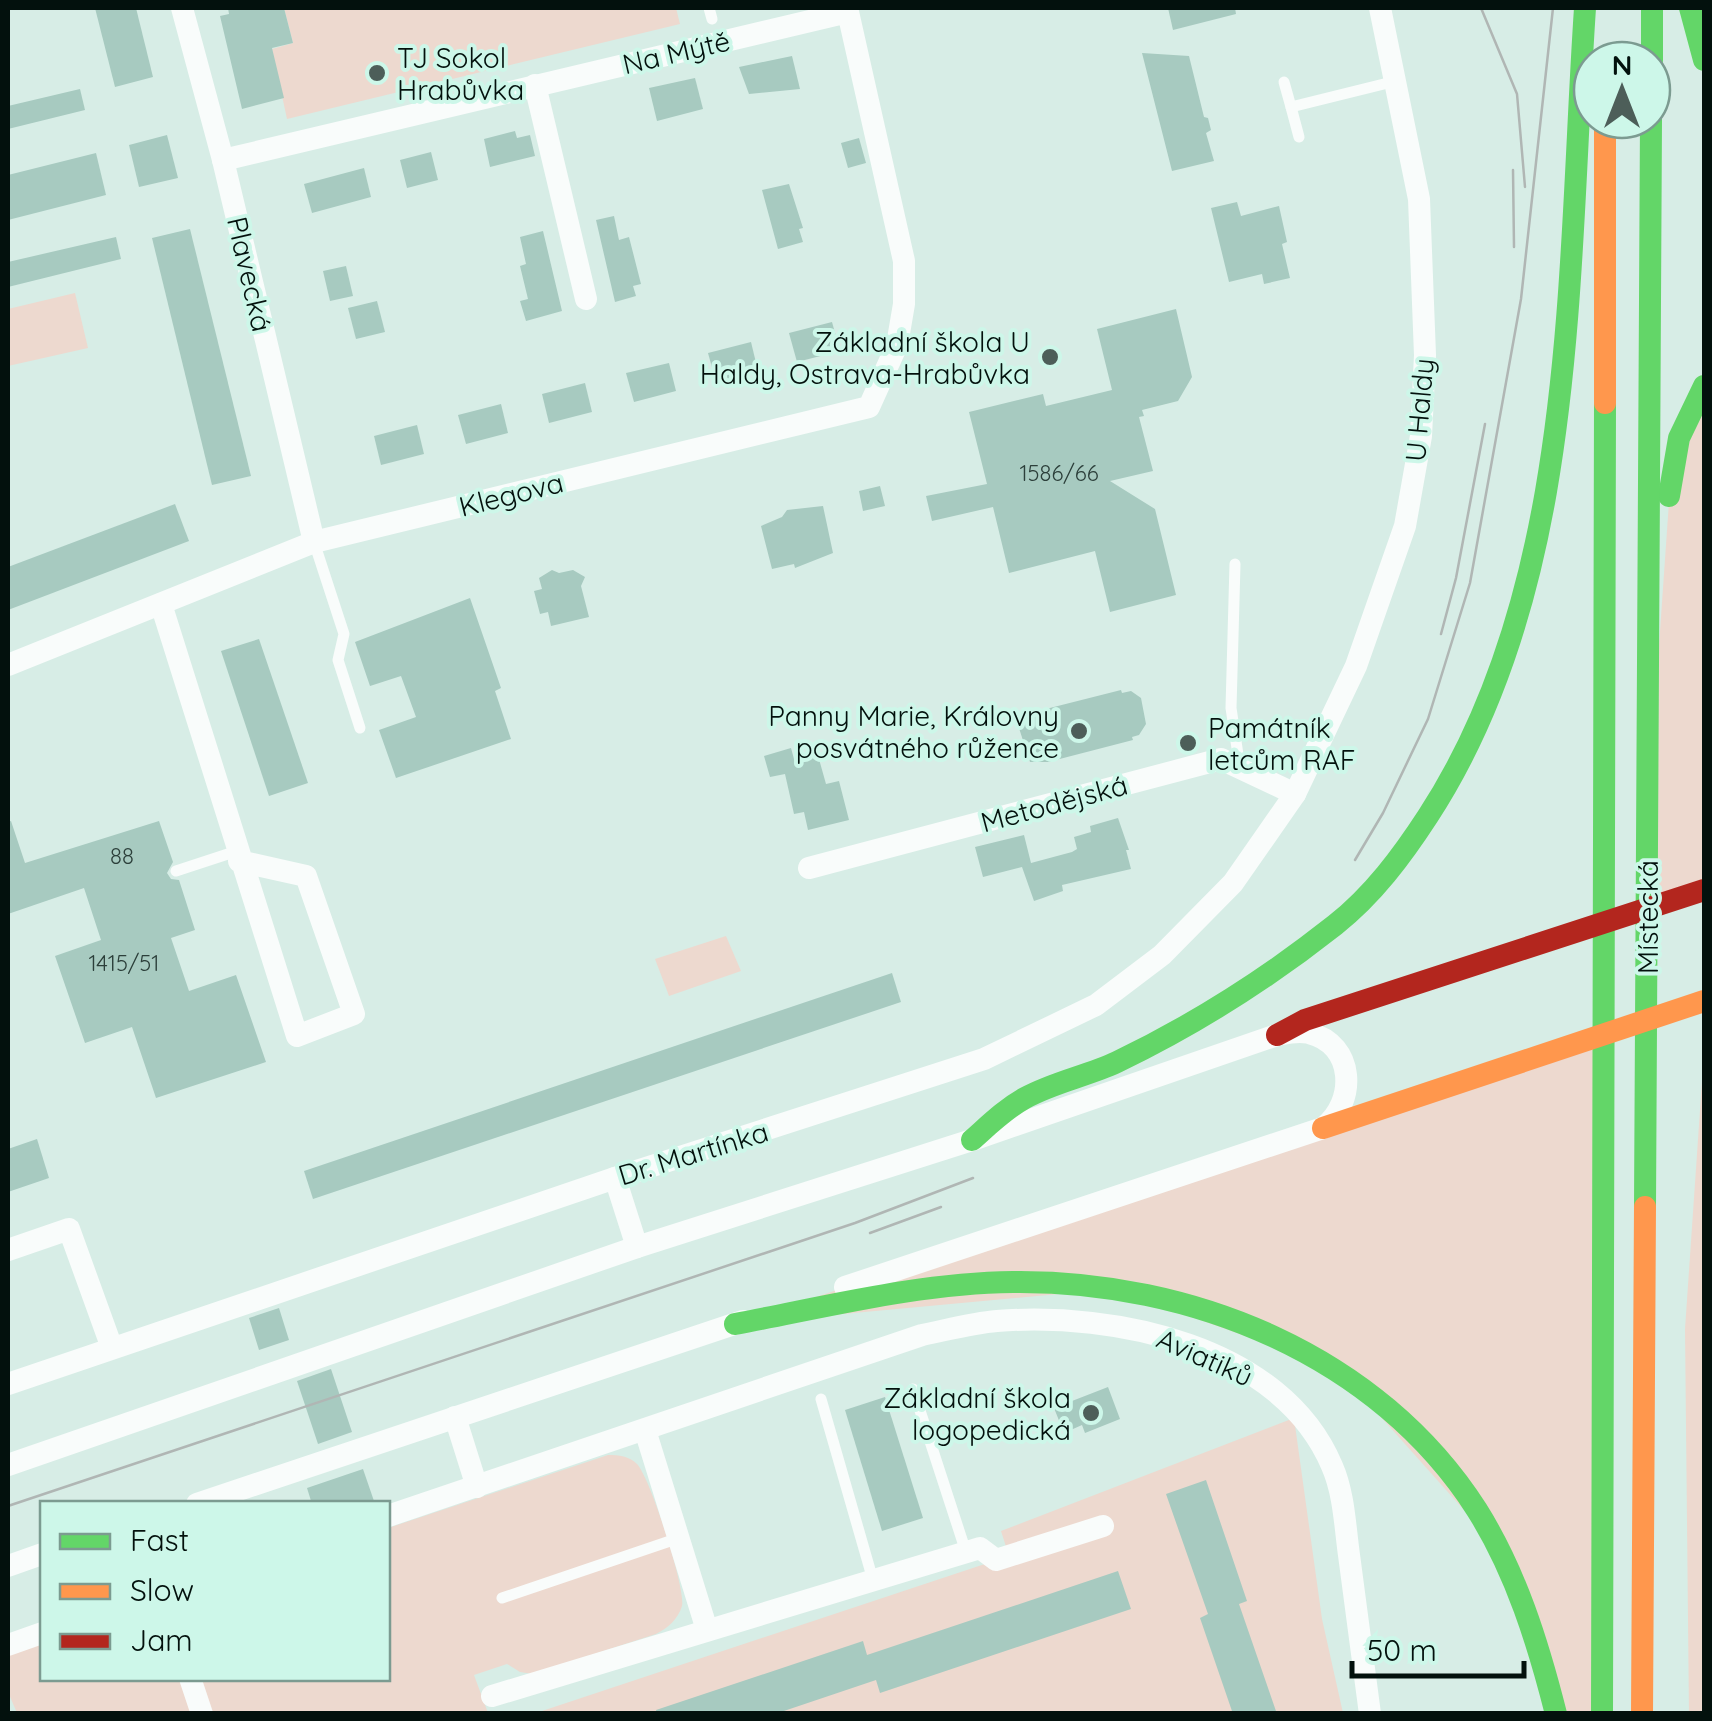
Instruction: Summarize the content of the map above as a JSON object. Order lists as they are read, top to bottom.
{
  "streets": {
    "highway": ["Místecká"],
    "street": [
      "Na Mýtě",
      "Plavecká",
      "U Haldy",
      "Klegova",
      "Metodějská",
      "Dr. Martínka",
      "Aviatiků"
    ]
  },
  "crossings": [
    ["Na Mýtě", "Plavecká"],
    ["Na Mýtě", "Klegova"],
    ["Plavecká", "Klegova"],
    ["U Haldy", "Metodějská"],
    ["U Haldy", "Dr. Martínka"],
    ["Metodějská", "Dr. Martínka"]
  ],
  "places": [
    "TJ Sokol Hrabůvka",
    "Základní škola U Haldy, Ostrava-Hrabůvka",
    "Panny Marie, Královny posvátného růžence",
    "Památník letcům RAF",
    "Základní škola logopedická"
  ],
  "house_numbers": ["1586/66", "88", "1415/51"],
  "legend": ["Fast", "Slow", "Jam"],
  "scale_bar": "50 m",
  "north": "top"
}
